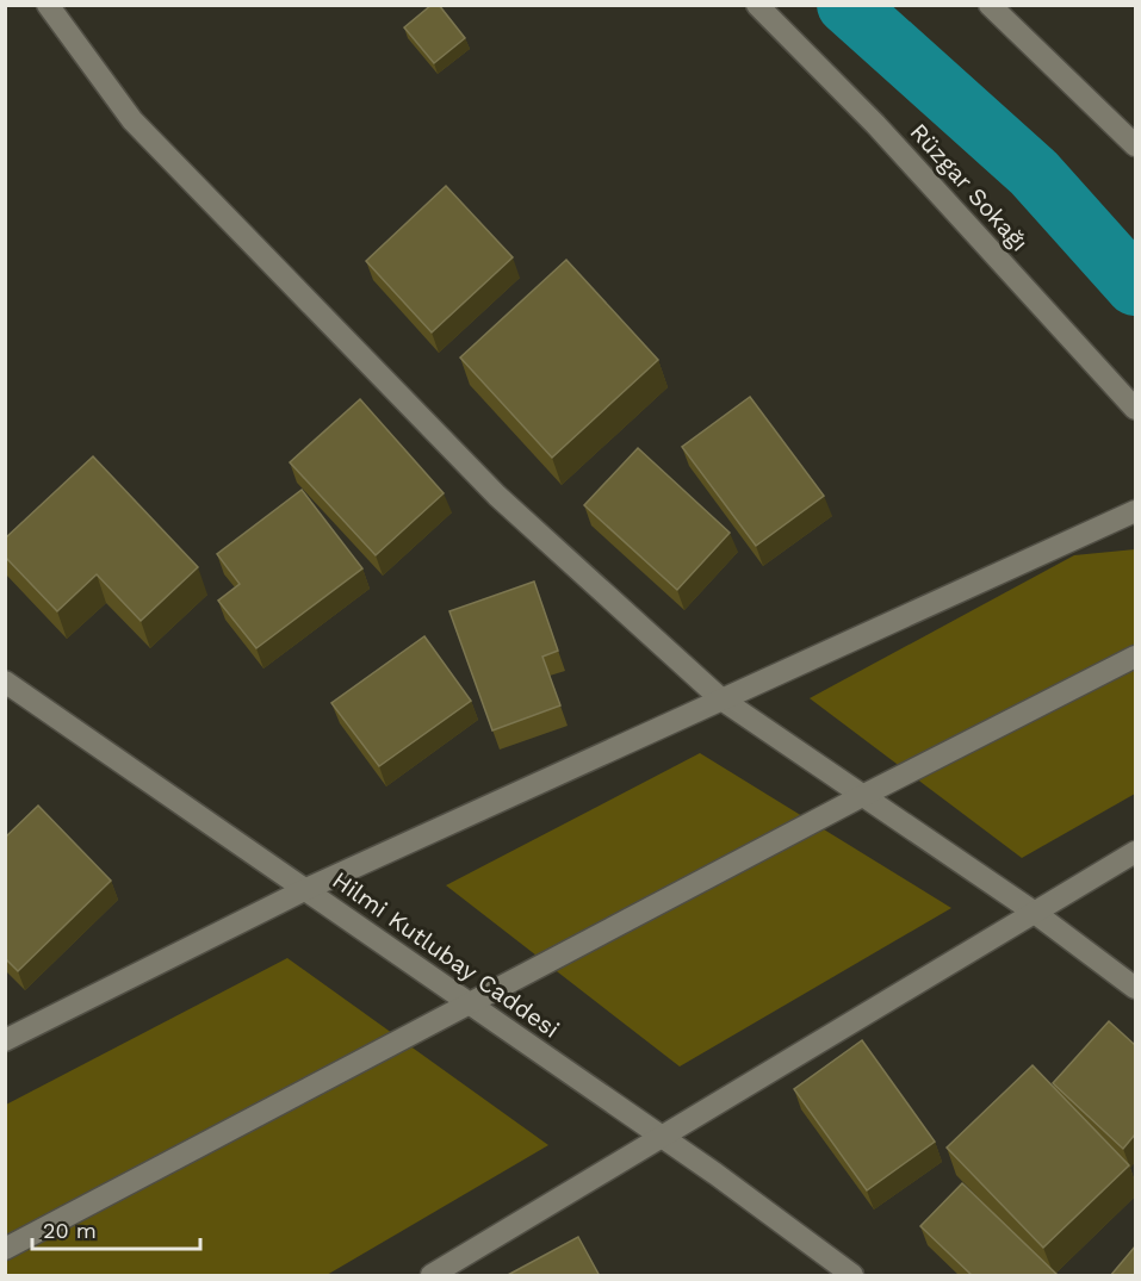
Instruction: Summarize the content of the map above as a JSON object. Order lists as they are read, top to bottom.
{
  "streets": {
    "street": ["Rüzgar Sokağı", "Hilmi Kutlubay Caddesi"]
  },
  "scale_bar": "20 m"
}
